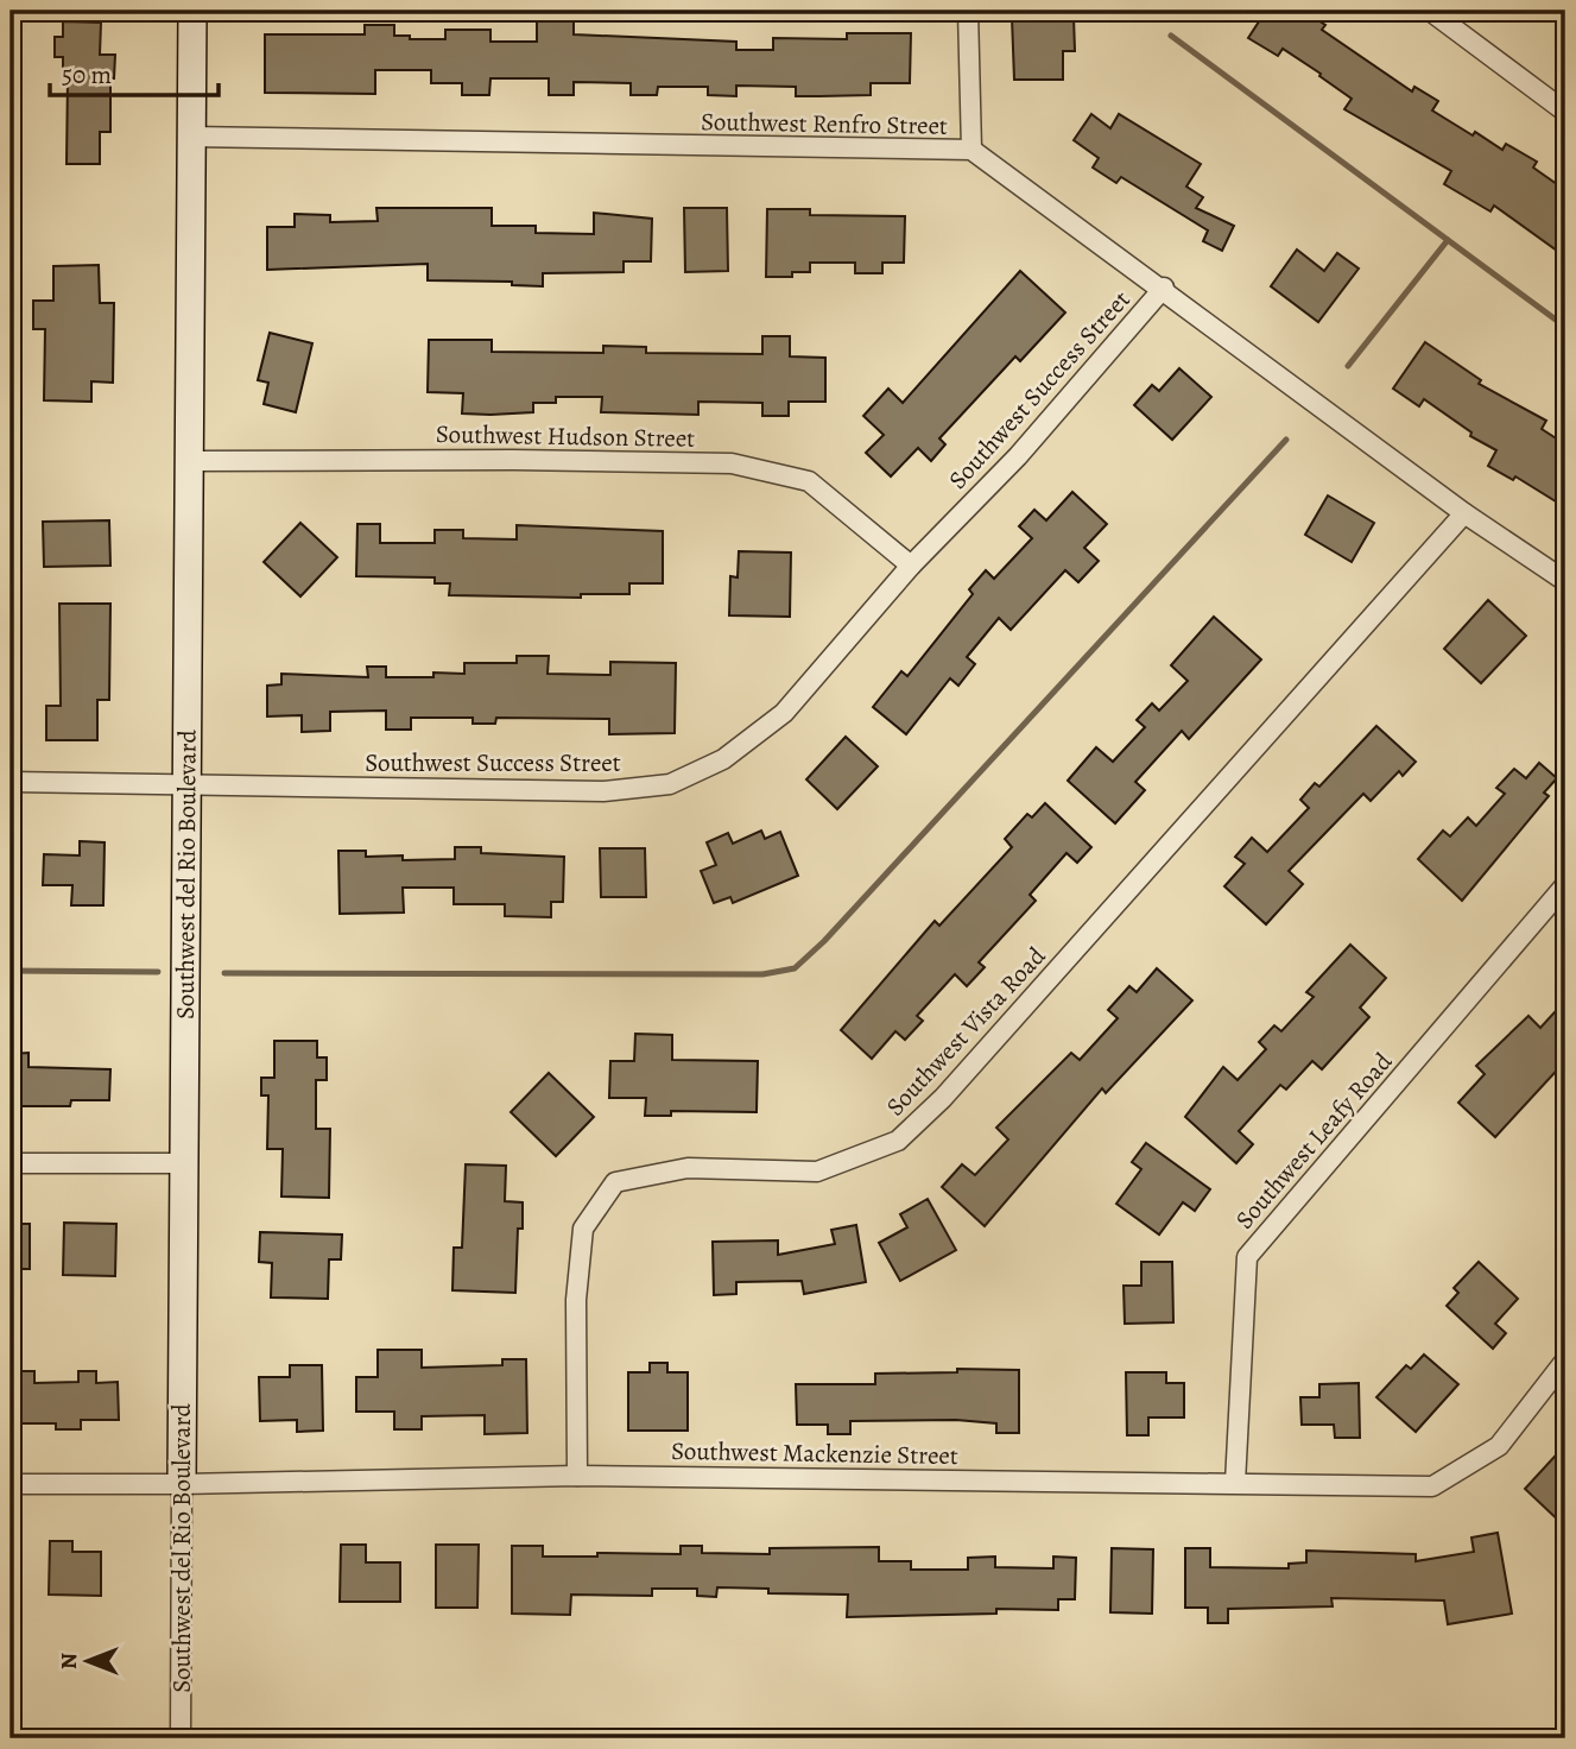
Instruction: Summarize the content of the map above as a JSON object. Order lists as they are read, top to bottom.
{
  "streets": {
    "street": [
      "Southwest Renfro Street",
      "Southwest Success Street",
      "Southwest Hudson Street",
      "Southwest del Rio Boulevard",
      "Southwest Vista Road",
      "Southwest Leafy Road",
      "Southwest Mackenzie Street"
    ]
  },
  "crossings": [
    ["Southwest Renfro Street", "Southwest Success Street"],
    ["Southwest Renfro Street", "Southwest del Rio Boulevard"],
    ["Southwest Renfro Street", "Southwest Vista Road"],
    ["Southwest Success Street", "Southwest Hudson Street"],
    ["Southwest Success Street", "Southwest del Rio Boulevard"],
    ["Southwest Hudson Street", "Southwest del Rio Boulevard"],
    ["Southwest del Rio Boulevard", "Southwest Mackenzie Street"],
    ["Southwest Vista Road", "Southwest Mackenzie Street"],
    ["Southwest Leafy Road", "Southwest Mackenzie Street"]
  ],
  "scale_bar": "50 m",
  "north": "left"
}
